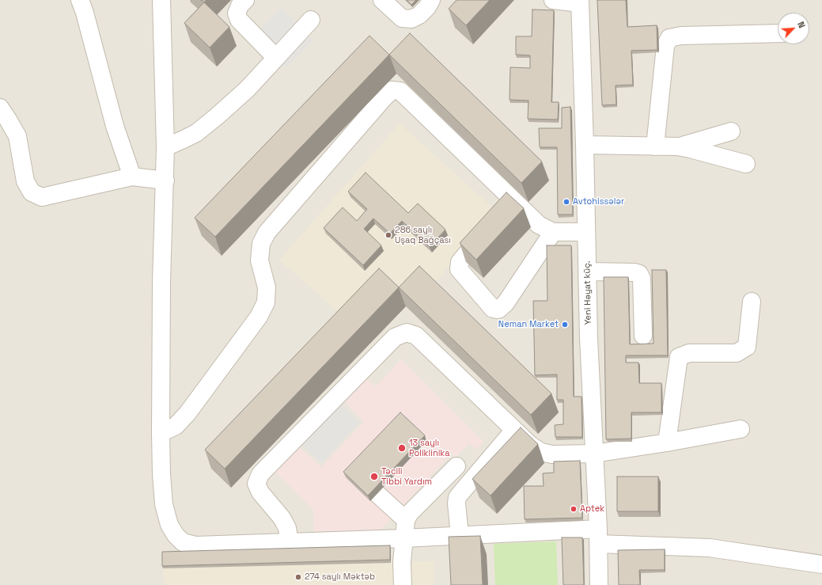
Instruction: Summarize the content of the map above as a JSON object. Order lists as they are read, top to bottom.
{
  "streets": {
    "street": ["Yeni Həyat küç."]
  },
  "places": [
    "Avtohissələr",
    "286 saylı Uşaq Bağçası",
    "Neman Market",
    "13 saylı Poliklinika",
    "Təcili Tibbi Yardım",
    "Aptek",
    "274 saylı Məktəb"
  ],
  "north": "top right"
}
